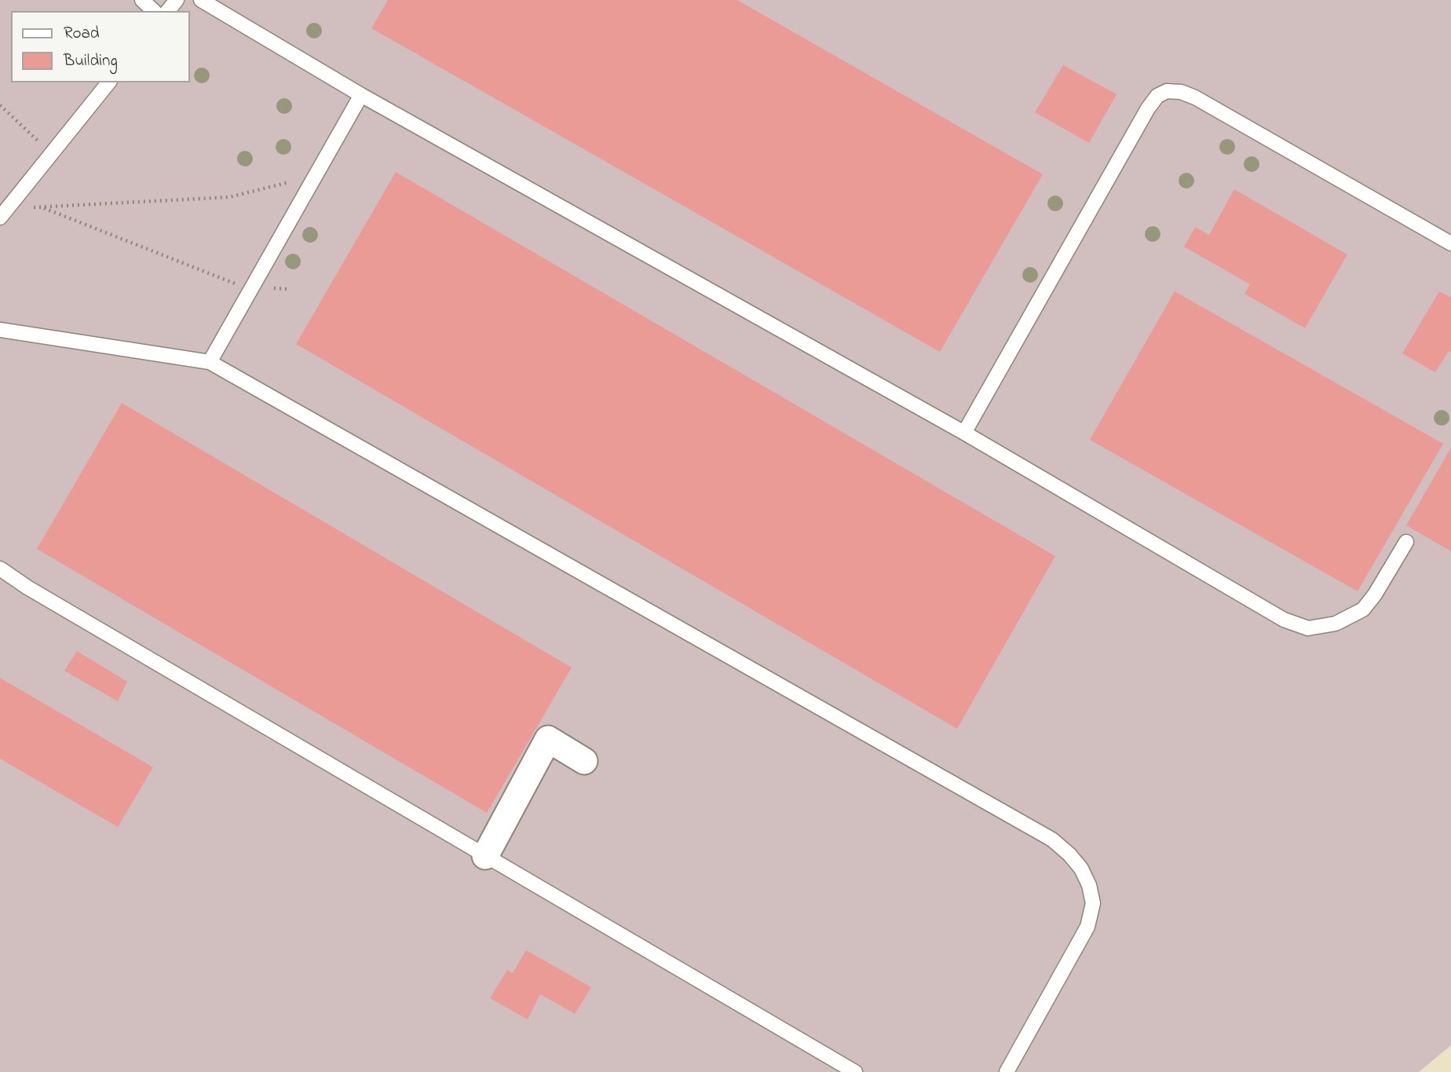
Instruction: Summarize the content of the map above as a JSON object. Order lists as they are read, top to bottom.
{
  "legend": ["Road", "Building"]
}
